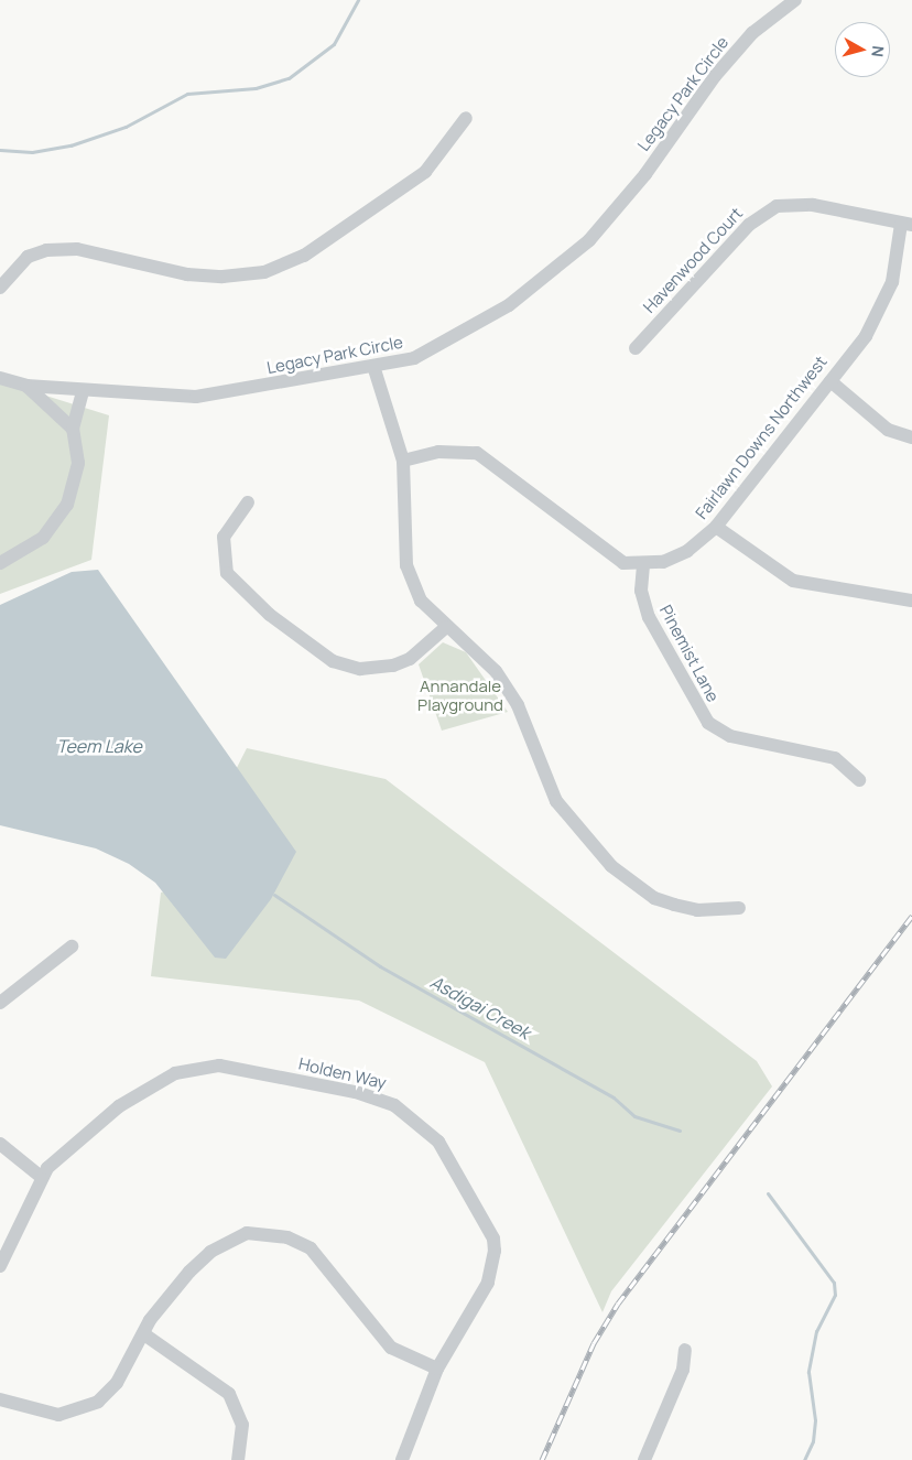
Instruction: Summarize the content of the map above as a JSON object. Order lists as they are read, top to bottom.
{
  "streets": {
    "street": [
      "Legacy Park Circle",
      "Havenwood Court",
      "Fairlawn Downs Northwest",
      "Pinemist Lane",
      "Holden Way"
    ]
  },
  "crossings": [
    ["Havenwood Court", "Fairlawn Downs Northwest"],
    ["Fairlawn Downs Northwest", "Pinemist Lane"]
  ],
  "water": ["Teem Lake", "Asdigai Creek"],
  "parks": ["Annandale Playground"],
  "north": "right"
}
